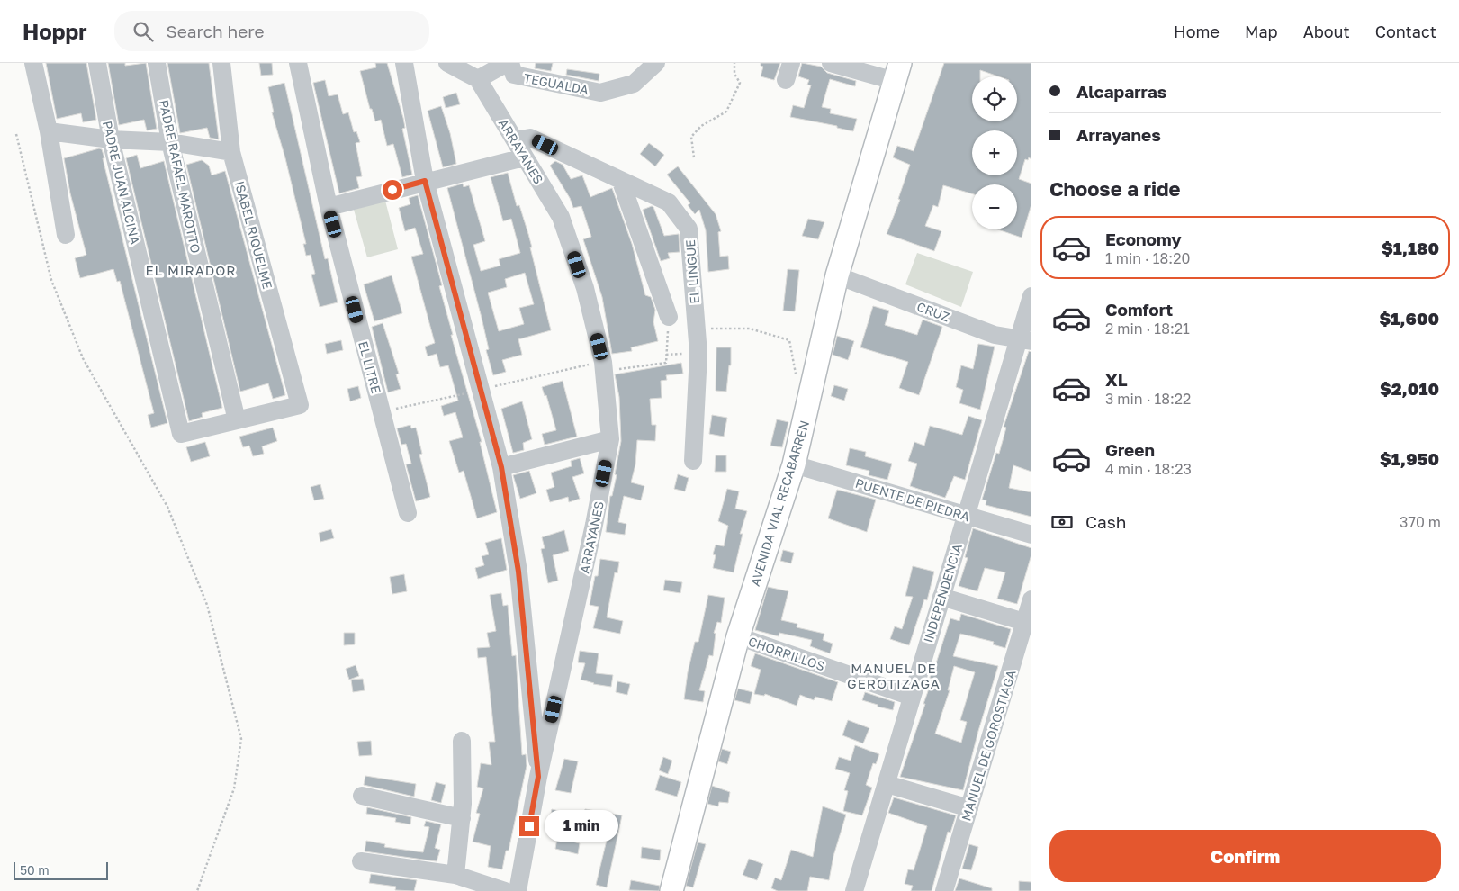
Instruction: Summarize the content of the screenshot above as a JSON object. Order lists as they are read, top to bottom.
{
  "streets": {
    "main road": ["AVENIDA VIAL RECABARREN"],
    "street": [
      "TEGUALDA",
      "ARRAYANES",
      "PADRE RAFAEL MAROTTO",
      "PADRE JUAN ALCINA",
      "ISABEL RIQUELME",
      "EL LINGUE",
      "CRUZ",
      "EL LITRE",
      "PUENTE DE PIEDRA",
      "INDEPENDENCIA",
      "CHORRILLOS",
      "MANUEL DE GOROSTIAGA"
    ]
  },
  "crossings": [
    ["ARRAYANES", "EL LINGUE"],
    ["PADRE RAFAEL MAROTTO", "PADRE JUAN ALCINA"],
    ["PADRE RAFAEL MAROTTO", "ISABEL RIQUELME"],
    ["PADRE JUAN ALCINA", "ISABEL RIQUELME"],
    ["CRUZ", "AVENIDA VIAL RECABARREN"],
    ["CRUZ", "INDEPENDENCIA"],
    ["PUENTE DE PIEDRA", "AVENIDA VIAL RECABARREN"],
    ["PUENTE DE PIEDRA", "INDEPENDENCIA"],
    ["AVENIDA VIAL RECABARREN", "CHORRILLOS"],
    ["INDEPENDENCIA", "CHORRILLOS"]
  ],
  "districts": ["EL MIRADOR", "MANUEL DE GEROTIZAGA"],
  "scale_bar": "50 m",
  "page": {
    "header": "Hoppr",
    "search": "Search here",
    "nav": [
      "Home",
      "Map",
      "About",
      "Contact"
    ],
    "banner": ["Alcaparras", "Arrayanes"],
    "map_buttons": ["+", "−"],
    "heading": "Choose a ride",
    "list": [
      {
        "name": "Economy",
        "note": "1 min · 18:20",
        "value": "$1,180"
      },
      {
        "name": "Comfort",
        "note": "2 min · 18:21",
        "value": "$1,600"
      },
      {
        "name": "XL",
        "note": "3 min · 18:22",
        "value": "$2,010"
      },
      {
        "name": "Green",
        "note": "4 min · 18:23",
        "value": "$1,950"
      }
    ],
    "pay": ["Cash", "370 m"],
    "bubble": "1 min",
    "buttons": "Confirm",
    "scale": "50 m"
  }
}
